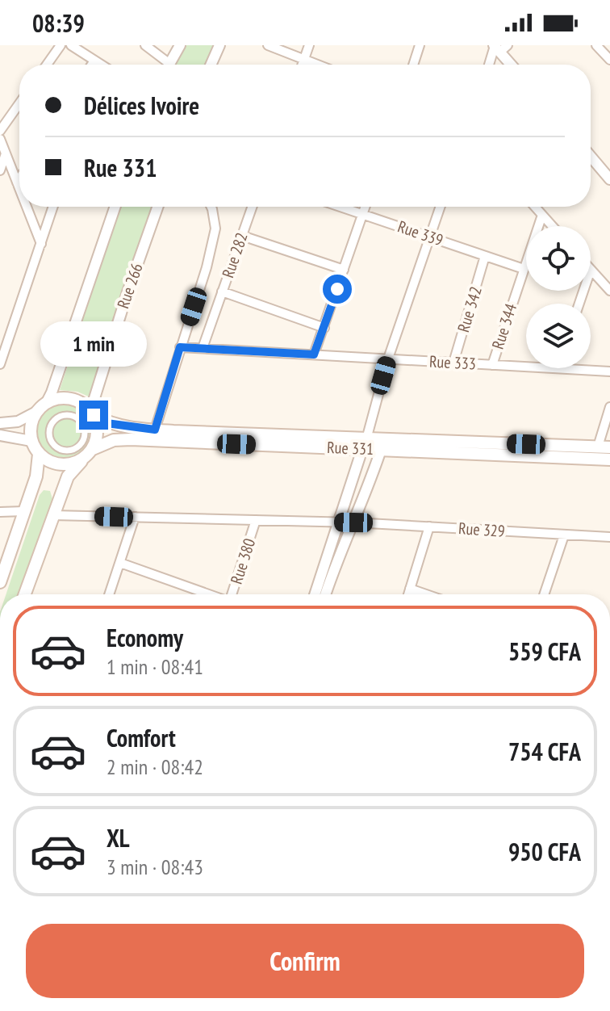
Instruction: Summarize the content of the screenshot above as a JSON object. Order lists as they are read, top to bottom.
{
  "streets": {
    "main road": ["Rue 331"],
    "street": [
      "Rue 339",
      "Rue 282",
      "Rue 266",
      "Rue 342",
      "Rue 344",
      "Rue 333",
      "Rue 329",
      "Rue 380"
    ]
  },
  "crossings": [
    ["Rue 339", "Rue 342"],
    ["Rue 339", "Rue 344"],
    ["Rue 282", "Rue 333"],
    ["Rue 266", "Rue 331"],
    ["Rue 342", "Rue 333"],
    ["Rue 344", "Rue 333"],
    ["Rue 329", "Rue 380"]
  ],
  "page": {
    "status": "08:39",
    "banner": ["Délices Ivoire", "Rue 331"],
    "bubble": "1 min",
    "list": [
      {
        "name": "Economy",
        "note": "1 min · 08:41",
        "value": "559 CFA"
      },
      {
        "name": "Comfort",
        "note": "2 min · 08:42",
        "value": "754 CFA"
      },
      {
        "name": "XL",
        "note": "3 min · 08:43",
        "value": "950 CFA"
      }
    ],
    "buttons": "Confirm"
  }
}
